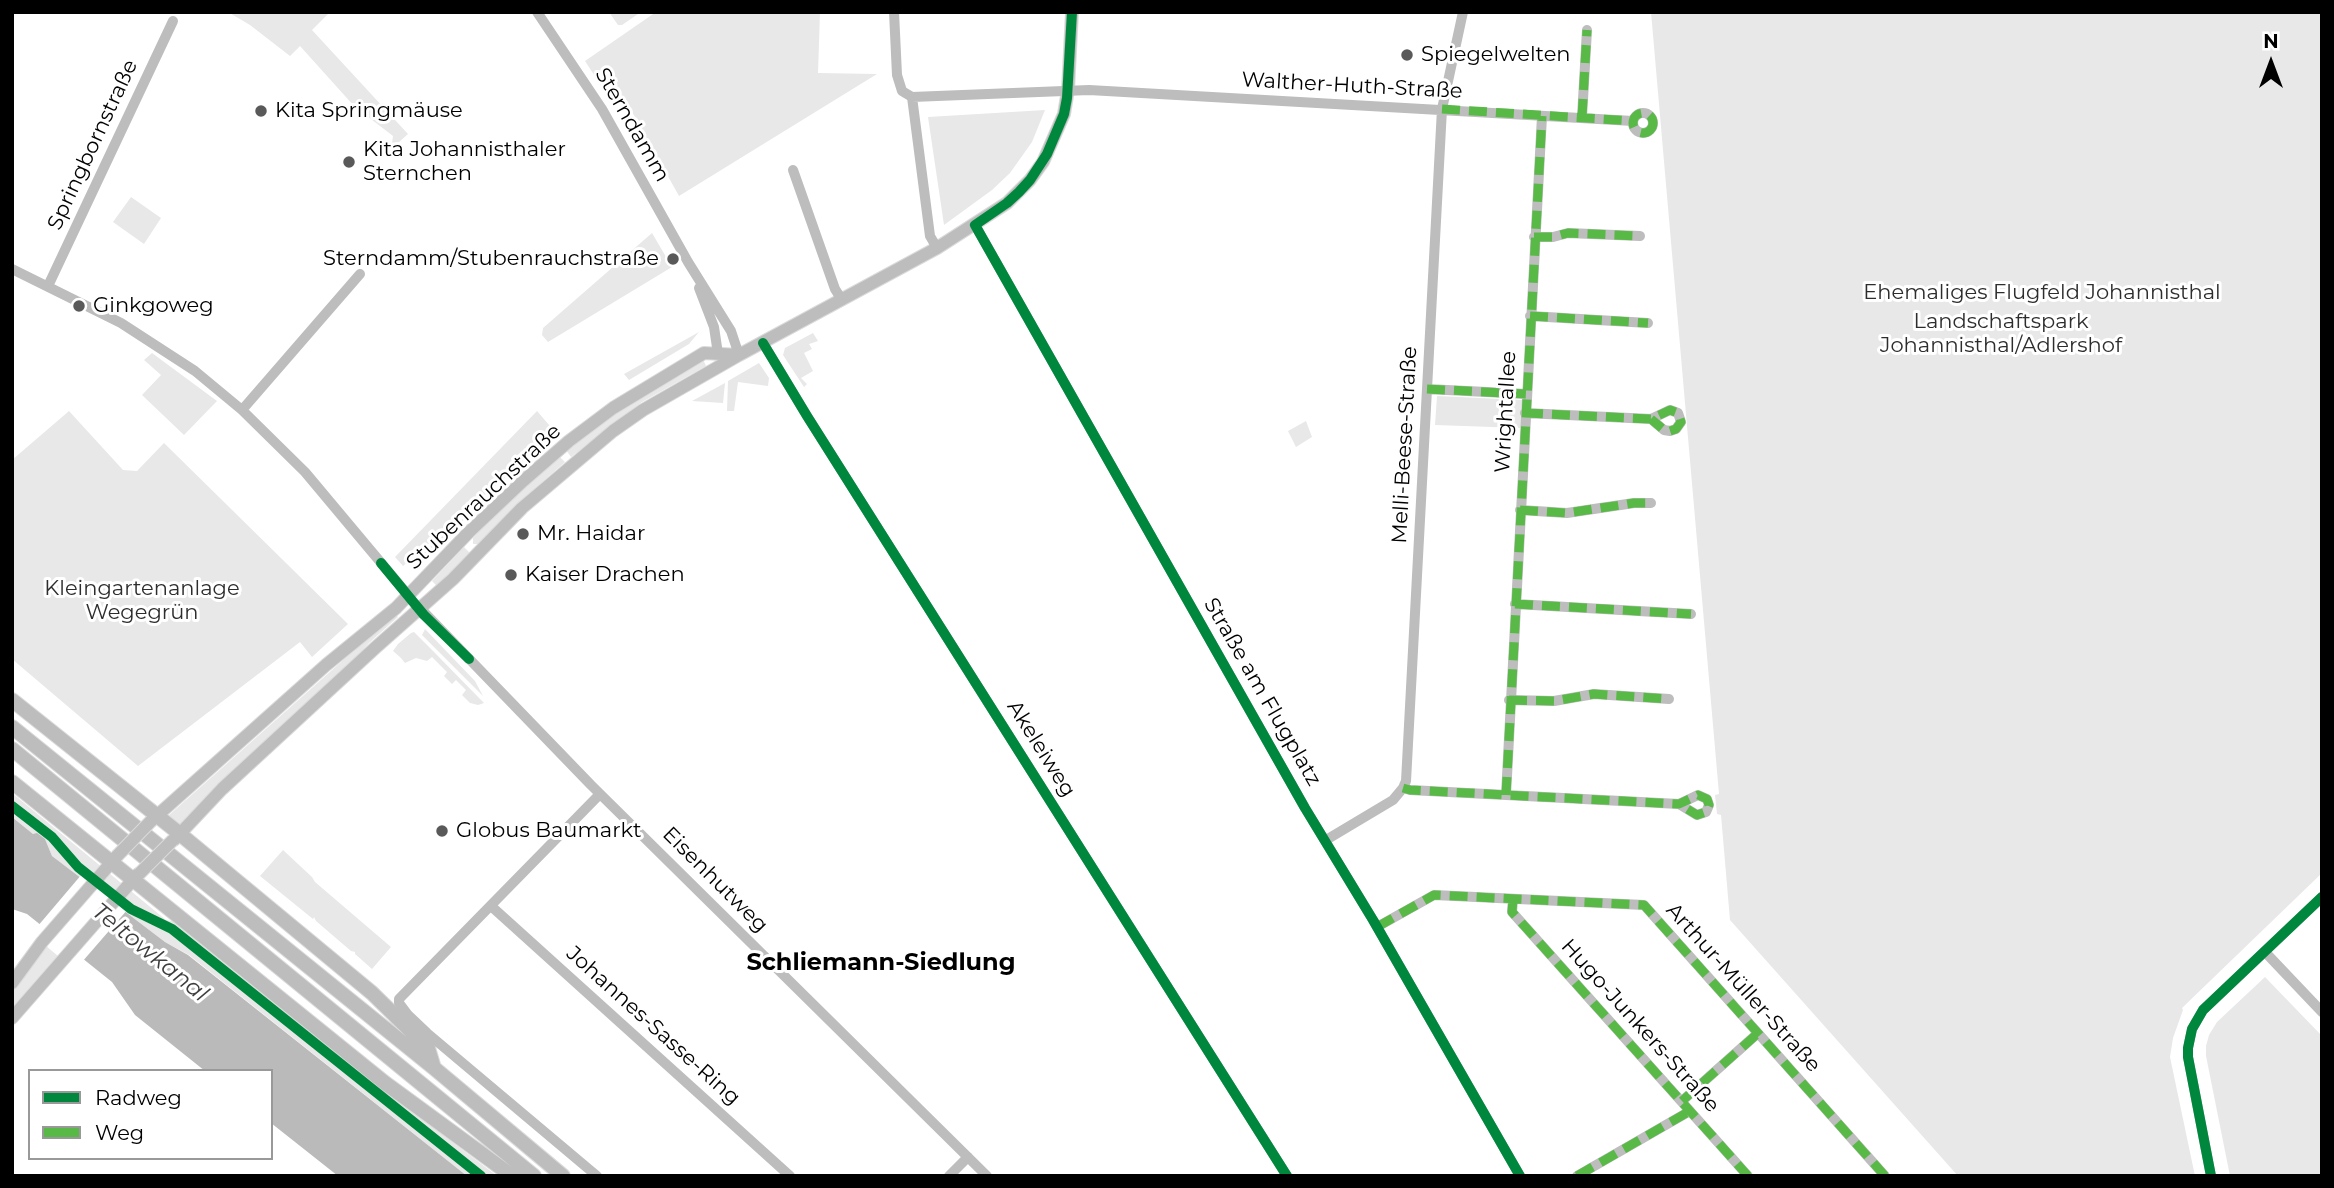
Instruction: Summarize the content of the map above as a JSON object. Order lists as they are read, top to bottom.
{
  "streets": {
    "main road": ["Stubenrauchstraße"],
    "street": [
      "Walther-Huth-Straße",
      "Sterndamm",
      "Springbornstraße",
      "Wrightallee",
      "Melli-Beese-Straße",
      "Straße am Flugplatz",
      "Akeleiweg",
      "Eisenhutweg",
      "Arthur-Müller-Straße",
      "Johannes-Sasse-Ring",
      "Hugo-Junkers-Straße"
    ]
  },
  "crossings": [
    ["Walther-Huth-Straße", "Wrightallee"],
    ["Walther-Huth-Straße", "Melli-Beese-Straße"],
    ["Walther-Huth-Straße", "Stubenrauchstraße"],
    ["Sterndamm", "Stubenrauchstraße"],
    ["Stubenrauchstraße", "Straße am Flugplatz"],
    ["Stubenrauchstraße", "Akeleiweg"],
    ["Stubenrauchstraße", "Eisenhutweg"],
    ["Straße am Flugplatz", "Arthur-Müller-Straße"],
    ["Arthur-Müller-Straße", "Hugo-Junkers-Straße"]
  ],
  "districts": ["Schliemann-Siedlung"],
  "water": ["Teltowkanal"],
  "parks": ["Ehemaliges Flugfeld Johannisthal", "Landschaftspark Johannisthal/Adlershof", "Kleingartenanlage Wegegrün"],
  "places": [
    "Spiegelwelten",
    "Kita Springmäuse",
    "Kita Johannisthaler Sternchen",
    "Sterndamm/Stubenrauchstraße",
    "Ginkgoweg",
    "Mr. Haidar",
    "Kaiser Drachen",
    "Globus Baumarkt"
  ],
  "legend": ["Radweg", "Weg"],
  "north": "top"
}
